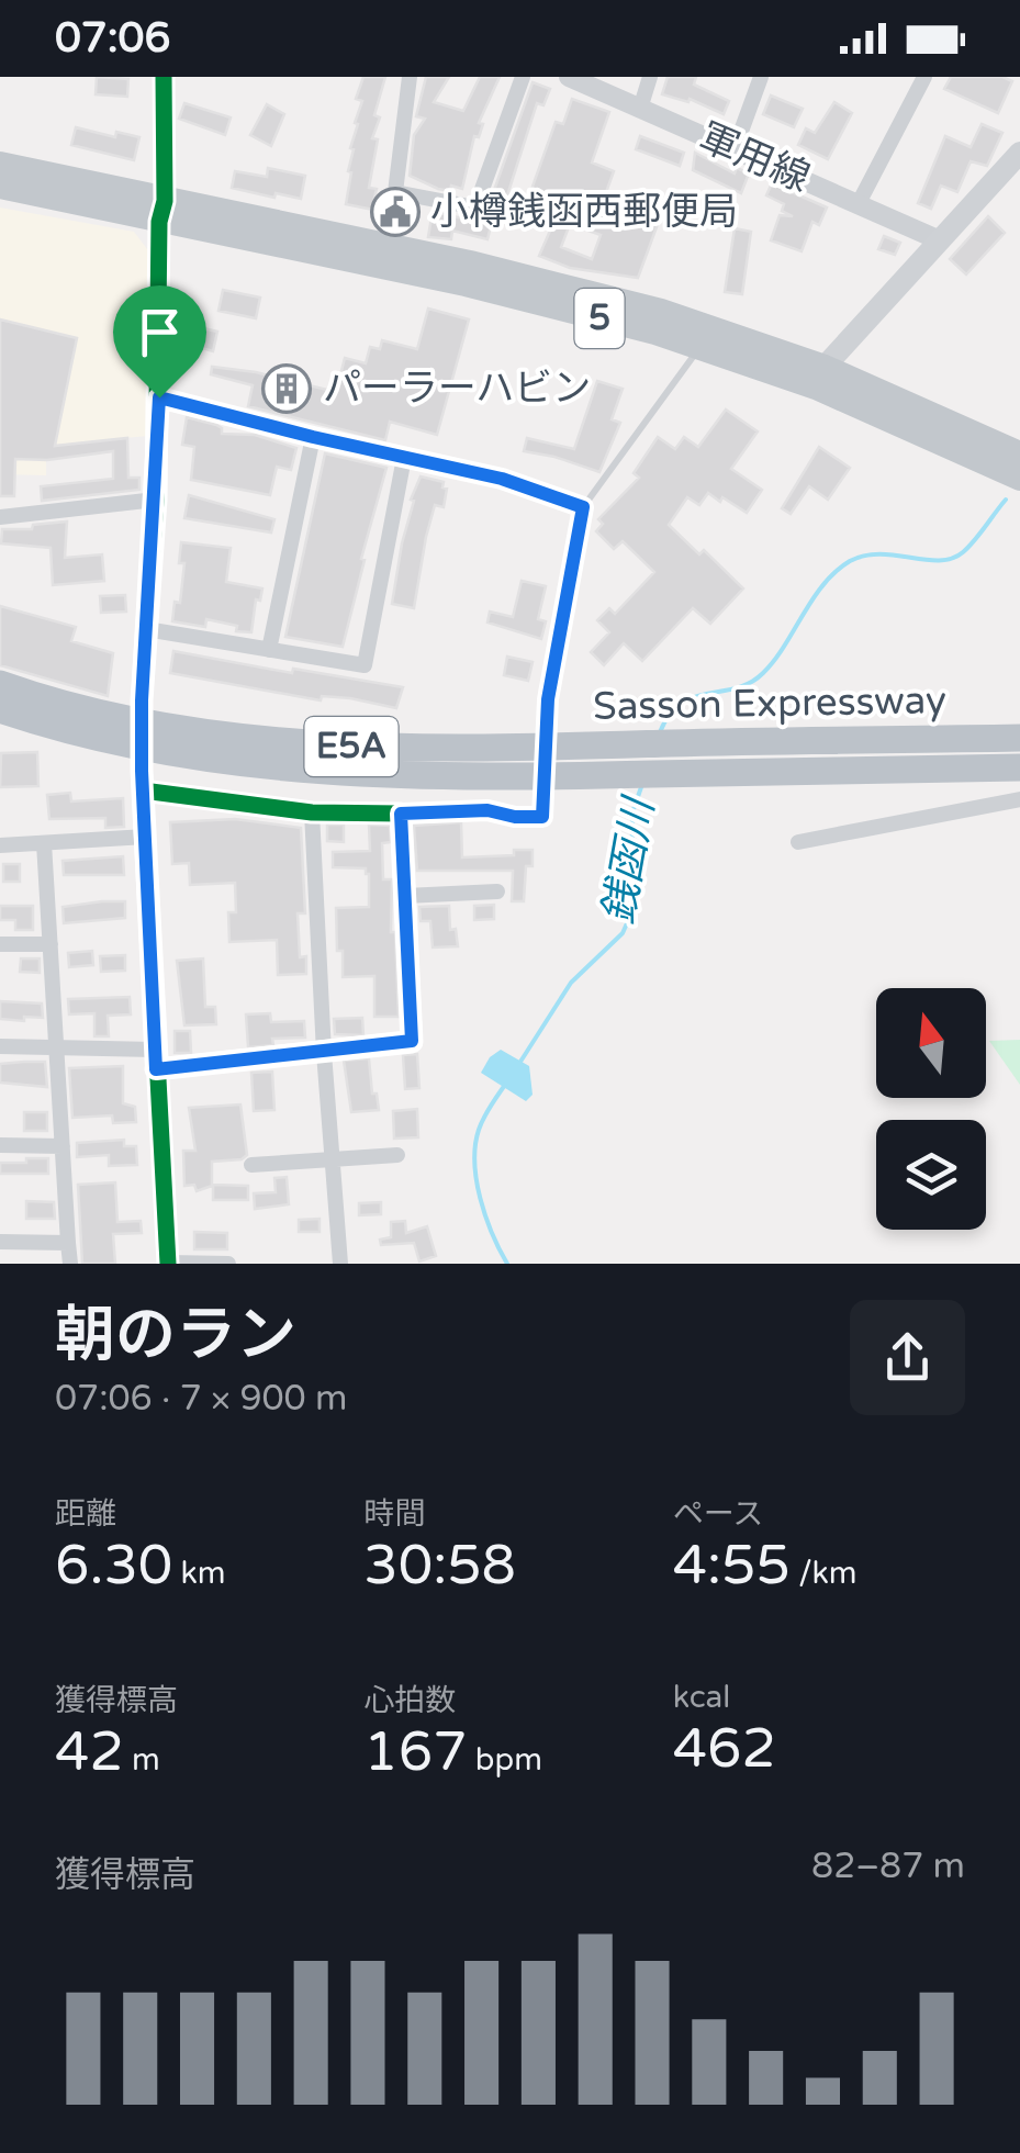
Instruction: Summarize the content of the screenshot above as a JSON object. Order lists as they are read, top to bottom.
{
  "streets": {
    "highway": ["5", "Sasson Expressway", "E5A"],
    "street": ["軍用線"]
  },
  "water": ["銭函川"],
  "places": {
    "public building": ["小樽銭函西郵便局"],
    "building": ["パーラーハビン"]
  },
  "north": "top",
  "page": {
    "status": "07:06",
    "heading": ["朝のラン", "07:06 · 7 × 900 m"],
    "stats": [
      ["距離", "6.30 km"],
      ["時間", "30:58"],
      ["ペース", "4:55 /km"],
      ["獲得標高", "42 m"],
      ["心拍数", "167 bpm"],
      ["kcal", "462"]
    ],
    "chart": ["獲得標高", "82–87 m"]
  }
}
